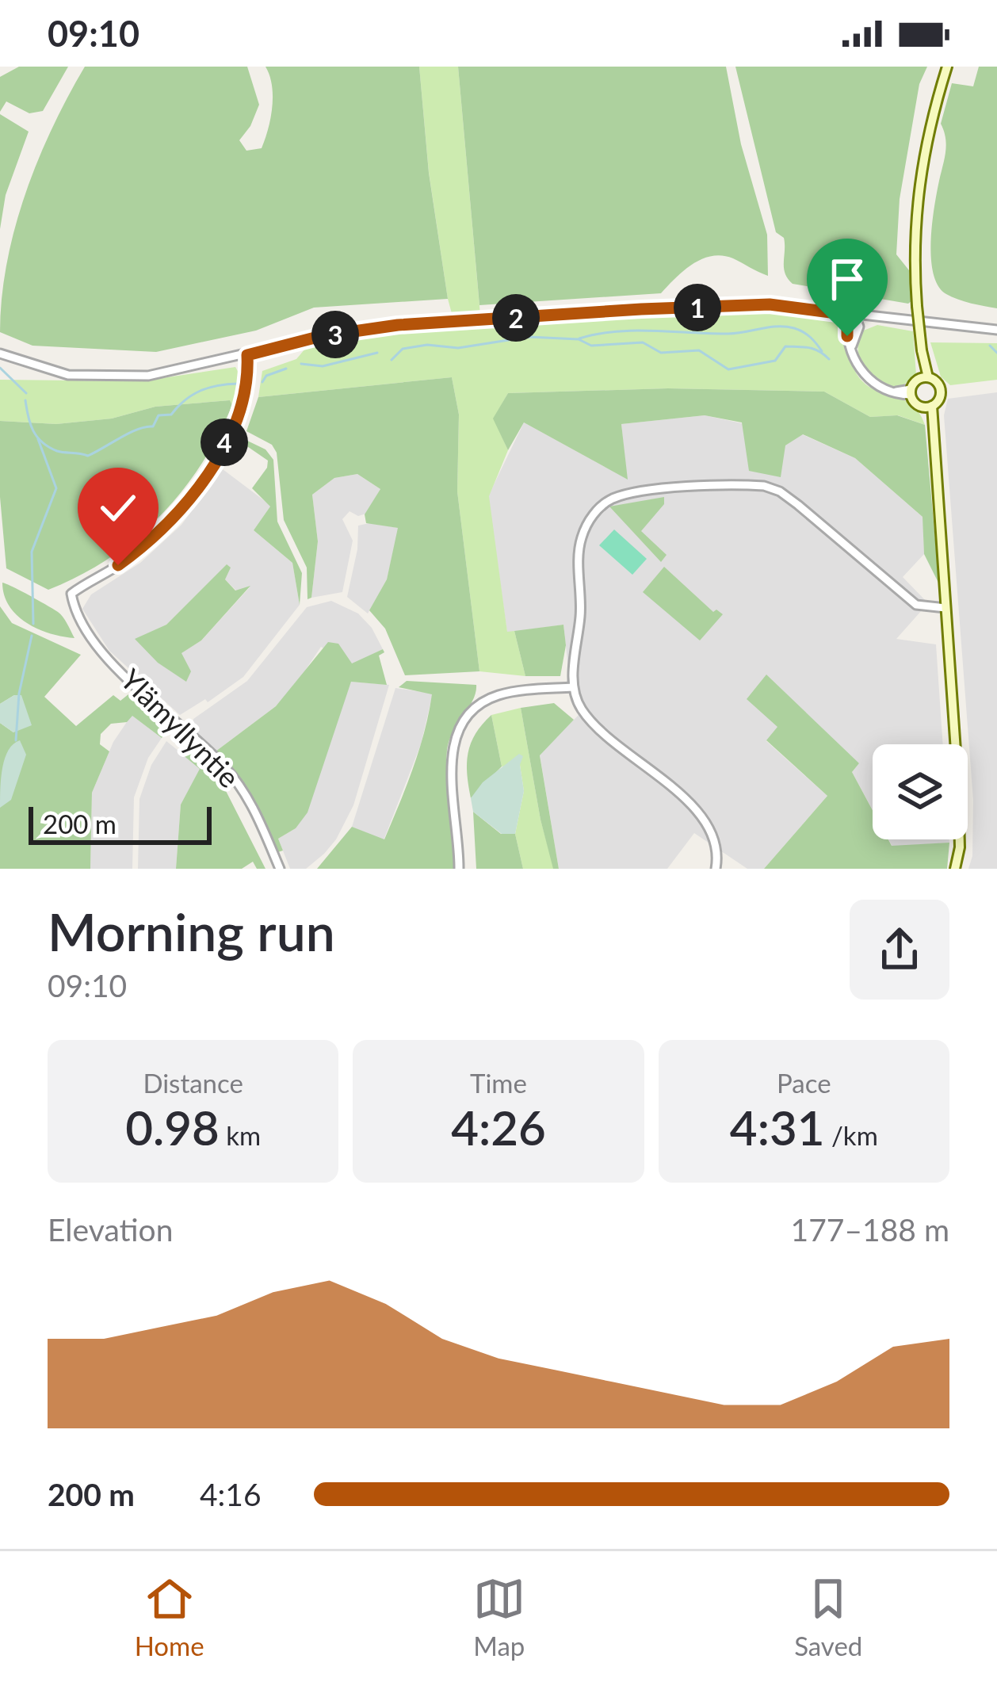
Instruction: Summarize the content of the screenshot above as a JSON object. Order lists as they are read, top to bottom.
{
  "streets": {
    "street": ["Ylämyllyntie"]
  },
  "scale_bar": "200 m",
  "page": {
    "status": "09:10",
    "pins": [
      "1",
      "2",
      "3",
      "4"
    ],
    "scale": "200 m",
    "heading": ["Morning run", "09:10"],
    "stats": [
      ["Distance", "0.98 km"],
      ["Time", "4:26"],
      ["Pace", "4:31 /km"]
    ],
    "chart": ["Elevation", "177–188 m"],
    "list": [
      {
        "name": "200 m",
        "note": "4:16"
      }
    ],
    "tabs": ["Home", "Map", "Saved"]
  }
}
